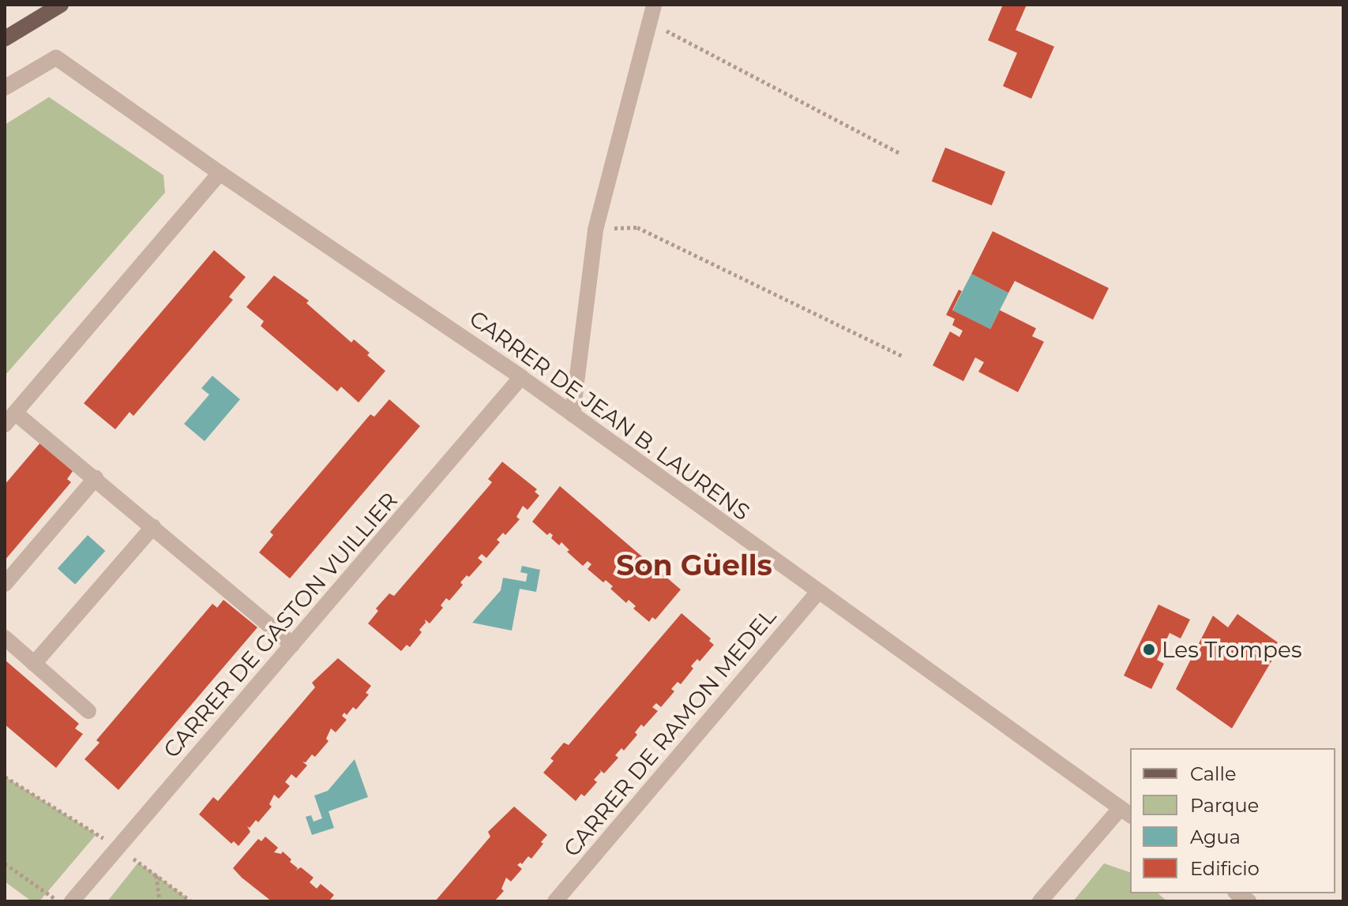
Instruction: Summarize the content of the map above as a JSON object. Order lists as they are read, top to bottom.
{
  "streets": {
    "street": ["CARRER DE JEAN B. LAURENS", "CARRER DE GASTON VUILLIER", "CARRER DE RAMON MEDEL"]
  },
  "crossings": [
    ["CARRER DE JEAN B. LAURENS", "CARRER DE GASTON VUILLIER"],
    ["CARRER DE JEAN B. LAURENS", "CARRER DE RAMON MEDEL"]
  ],
  "districts": ["Son Güells"],
  "places": ["Les Trompes"],
  "legend": [
    "Calle",
    "Parque",
    "Agua",
    "Edificio"
  ]
}
